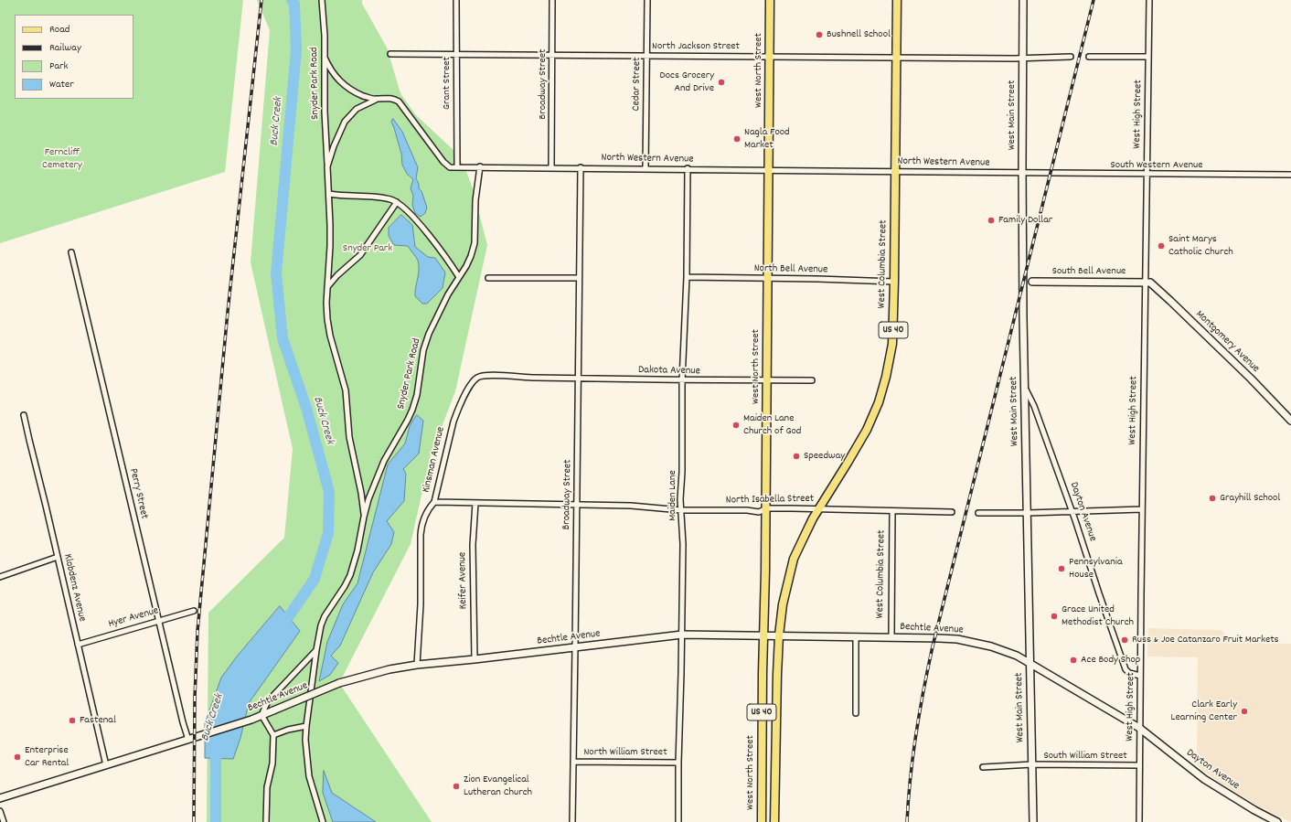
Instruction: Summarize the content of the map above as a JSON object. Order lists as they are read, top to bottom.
{
  "streets": {
    "main road": [
      "West North Street",
      "West Main Street",
      "West Columbia Street",
      "South Bell Avenue",
      "US 40",
      "Montgomery Avenue",
      "Dayton Avenue",
      "Bechtle Avenue"
    ],
    "street": [
      "North Jackson Street",
      "Snyder Park Road",
      "Grant Street",
      "Broadway Street",
      "Cedar Street",
      "West High Street",
      "North Western Avenue",
      "South Western Avenue",
      "North Bell Avenue",
      "Dakota Avenue",
      "Kinsman Avenue",
      "Perry Street",
      "Maiden Lane",
      "North Isabella Street",
      "Keifer Avenue",
      "Klobdenz Avenue",
      "Hyer Avenue",
      "North William Street",
      "South William Street"
    ]
  },
  "crossings": [
    ["North Jackson Street", "West North Street"],
    ["North Jackson Street", "Grant Street"],
    ["North Jackson Street", "Broadway Street"],
    ["North Jackson Street", "Cedar Street"],
    ["North Jackson Street", "West Main Street"],
    ["North Jackson Street", "West Columbia Street"],
    ["West North Street", "North Western Avenue"],
    ["West North Street", "North Bell Avenue"],
    ["West North Street", "Dakota Avenue"],
    ["West North Street", "North Isabella Street"],
    ["West North Street", "Bechtle Avenue"],
    ["Snyder Park Road", "North Western Avenue"],
    ["Grant Street", "North Western Avenue"],
    ["Broadway Street", "North Western Avenue"],
    ["Broadway Street", "Dakota Avenue"],
    ["Broadway Street", "North Isabella Street"],
    ["Broadway Street", "Bechtle Avenue"],
    ["Broadway Street", "North William Street"],
    ["Cedar Street", "North Western Avenue"],
    ["West High Street", "South Western Avenue"],
    ["West High Street", "South Bell Avenue"],
    ["West High Street", "Montgomery Avenue"],
    ["West High Street", "Dayton Avenue"],
    ["West High Street", "Bechtle Avenue"],
    ["West High Street", "South William Street"],
    ["West Main Street", "North Western Avenue"],
    ["West Main Street", "South Western Avenue"],
    ["West Main Street", "Dayton Avenue"],
    ["West Main Street", "Bechtle Avenue"],
    ["West Main Street", "South William Street"],
    ["North Western Avenue", "South Western Avenue"],
    ["North Western Avenue", "West Columbia Street"],
    ["North Western Avenue", "Maiden Lane"],
    ["West Columbia Street", "North Bell Avenue"],
    ["West Columbia Street", "US 40"],
    ["West Columbia Street", "North Isabella Street"],
    ["West Columbia Street", "Bechtle Avenue"],
    ["North Bell Avenue", "Maiden Lane"],
    ["South Bell Avenue", "Montgomery Avenue"],
    ["US 40", "Bechtle Avenue"],
    ["Dakota Avenue", "Kinsman Avenue"],
    ["Dakota Avenue", "Maiden Lane"],
    ["Kinsman Avenue", "North Isabella Street"],
    ["Kinsman Avenue", "Bechtle Avenue"],
    ["Perry Street", "Hyer Avenue"],
    ["Perry Street", "Bechtle Avenue"],
    ["Maiden Lane", "North Isabella Street"],
    ["Maiden Lane", "Bechtle Avenue"],
    ["Maiden Lane", "North William Street"],
    ["North Isabella Street", "Keifer Avenue"],
    ["Dayton Avenue", "Bechtle Avenue"],
    ["Keifer Avenue", "Bechtle Avenue"],
    ["Klobdenz Avenue", "Hyer Avenue"],
    ["Klobdenz Avenue", "Bechtle Avenue"]
  ],
  "water": ["Buck Creek"],
  "parks": ["Ferncliff Cemetery", "Snyder Park"],
  "places": [
    "Bushnell School",
    "Docs Grocery And Drive",
    "Nagla Food Market",
    "Family Dollar",
    "Saint Marys Catholic Church",
    "Maiden Lane Church of God",
    "Speedway",
    "Grayhill School",
    "Pennsylvania House",
    "Grace United Methodist Church",
    "Russ & Joe Catanzaro Fruit Markets",
    "Ace Body Shop",
    "Clark Early Learning Center",
    "Fastenal",
    "Enterprise Car Rental",
    "Zion Evangelical Lutheran Church"
  ],
  "legend": [
    "Road",
    "Railway",
    "Park",
    "Water"
  ]
}
